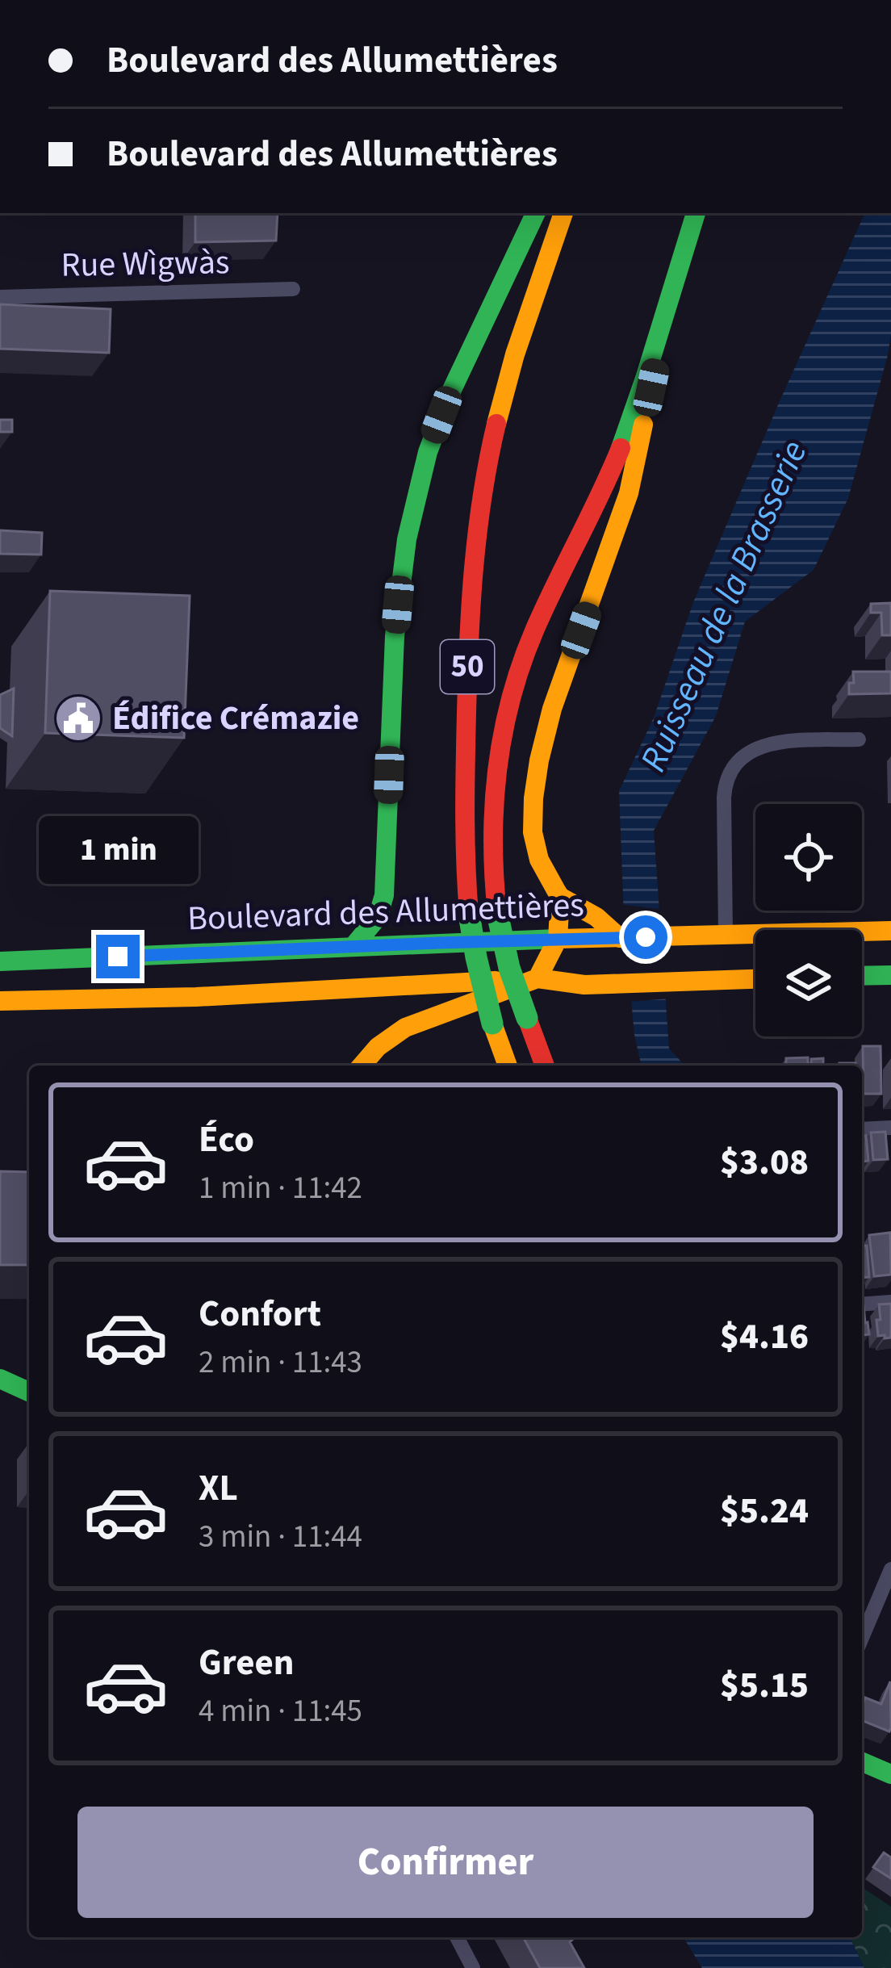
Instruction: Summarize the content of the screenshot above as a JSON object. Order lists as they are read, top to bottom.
{
  "streets": {
    "main road": ["50", "Boulevard des Allumettières"],
    "street": ["Rue Wìgwàs"]
  },
  "water": ["Ruisseau de la Brasserie"],
  "places": {
    "public building": ["Édifice Crémazie"]
  },
  "page": {
    "banner": ["Boulevard des Allumettières", "Boulevard des Allumettières"],
    "bubble": "1 min",
    "list": [
      {
        "name": "Éco",
        "note": "1 min · 11:42",
        "value": "$3.08"
      },
      {
        "name": "Confort",
        "note": "2 min · 11:43",
        "value": "$4.16"
      },
      {
        "name": "XL",
        "note": "3 min · 11:44",
        "value": "$5.24"
      },
      {
        "name": "Green",
        "note": "4 min · 11:45",
        "value": "$5.15"
      }
    ],
    "buttons": "Confirmer"
  }
}
